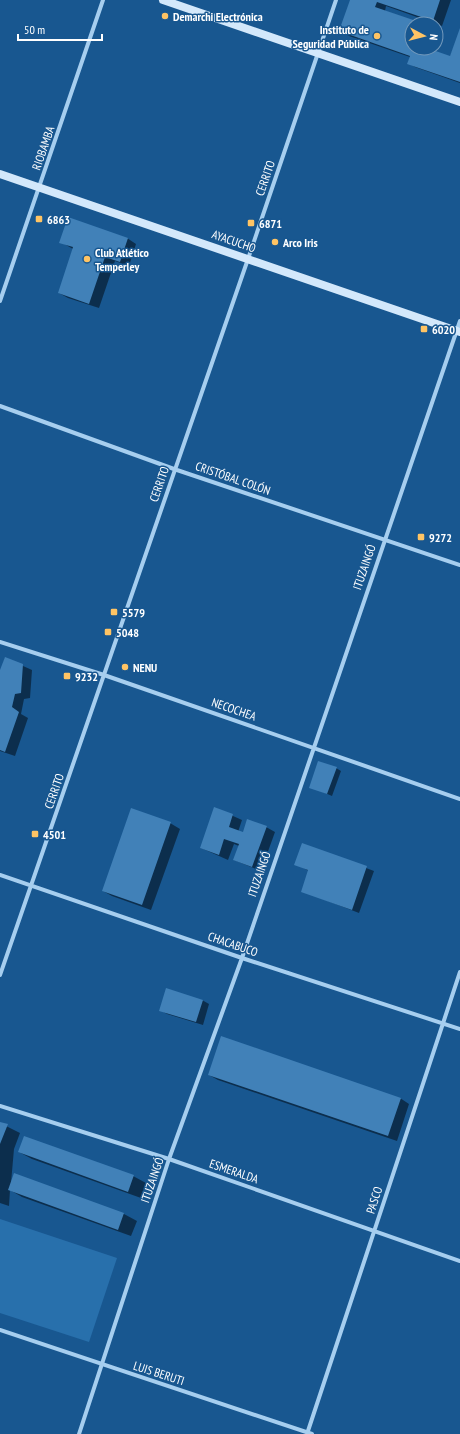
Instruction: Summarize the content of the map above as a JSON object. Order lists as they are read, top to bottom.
{
  "streets": {
    "main road": ["AYACUCHO"],
    "street": [
      "RIOBAMBA",
      "CERRITO",
      "CRISTÓBAL COLÓN",
      "ITUZAINGÓ",
      "NECOCHEA",
      "CHACABUCO",
      "ESMERALDA",
      "PASCO",
      "LUIS BERUTI"
    ]
  },
  "crossings": [
    ["RIOBAMBA", "AYACUCHO"],
    ["CERRITO", "AYACUCHO"],
    ["CERRITO", "CRISTÓBAL COLÓN"],
    ["CERRITO", "NECOCHEA"],
    ["CERRITO", "CHACABUCO"],
    ["AYACUCHO", "ITUZAINGÓ"],
    ["CRISTÓBAL COLÓN", "ITUZAINGÓ"],
    ["ITUZAINGÓ", "NECOCHEA"],
    ["ITUZAINGÓ", "CHACABUCO"],
    ["ITUZAINGÓ", "ESMERALDA"],
    ["ITUZAINGÓ", "LUIS BERUTI"],
    ["CHACABUCO", "PASCO"],
    ["ESMERALDA", "PASCO"],
    ["PASCO", "LUIS BERUTI"]
  ],
  "places": {
    "other": [
      "Demarchi Electrónica",
      "Instituto de Seguridad Pública",
      "Arco Iris",
      "Club Atlético Temperley",
      "NENU"
    ],
    "transit": [
      "6863",
      "6871",
      "6020",
      "9272",
      "5579",
      "5048",
      "9232",
      "4501"
    ]
  },
  "scale_bar": "50 m",
  "north": "right"
}
